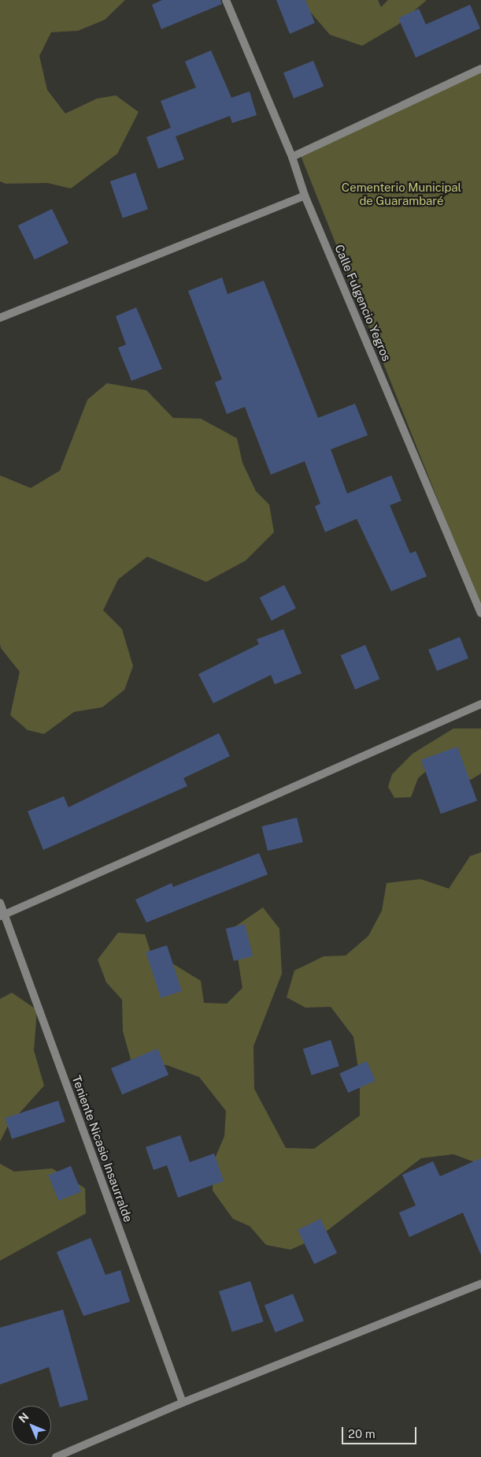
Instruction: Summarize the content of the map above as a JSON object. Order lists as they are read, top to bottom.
{
  "streets": {
    "street": ["Calle Fulgencio Yegros", "Teniente Nicasio Insaurralde"]
  },
  "parks": ["Cementerio Municipal de Guarambaré"],
  "scale_bar": "20 m",
  "north": "top left"
}
